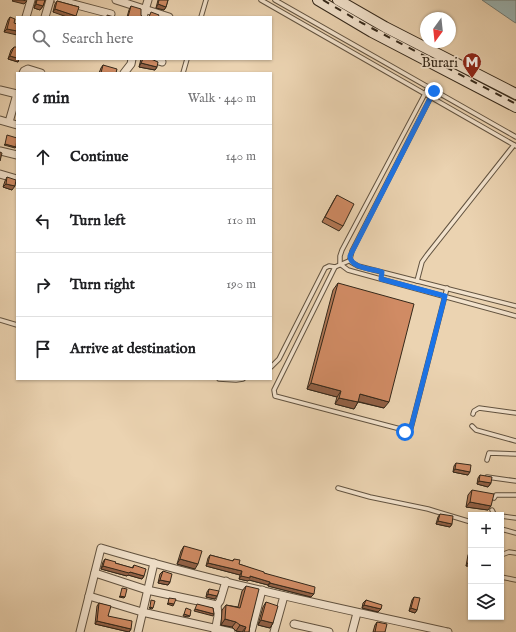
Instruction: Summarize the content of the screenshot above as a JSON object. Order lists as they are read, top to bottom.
{
  "places": {
    "metro station": ["Burari"]
  },
  "north": "bottom",
  "page": {
    "search": "Search here",
    "heading": ["6 min", "Walk · 440 m"],
    "list": [
      ["Continue", "140 m"],
      ["Turn left", "110 m"],
      ["Turn right", "190 m"],
      "Arrive at destination"
    ],
    "map_buttons": ["+", "−"]
  }
}
